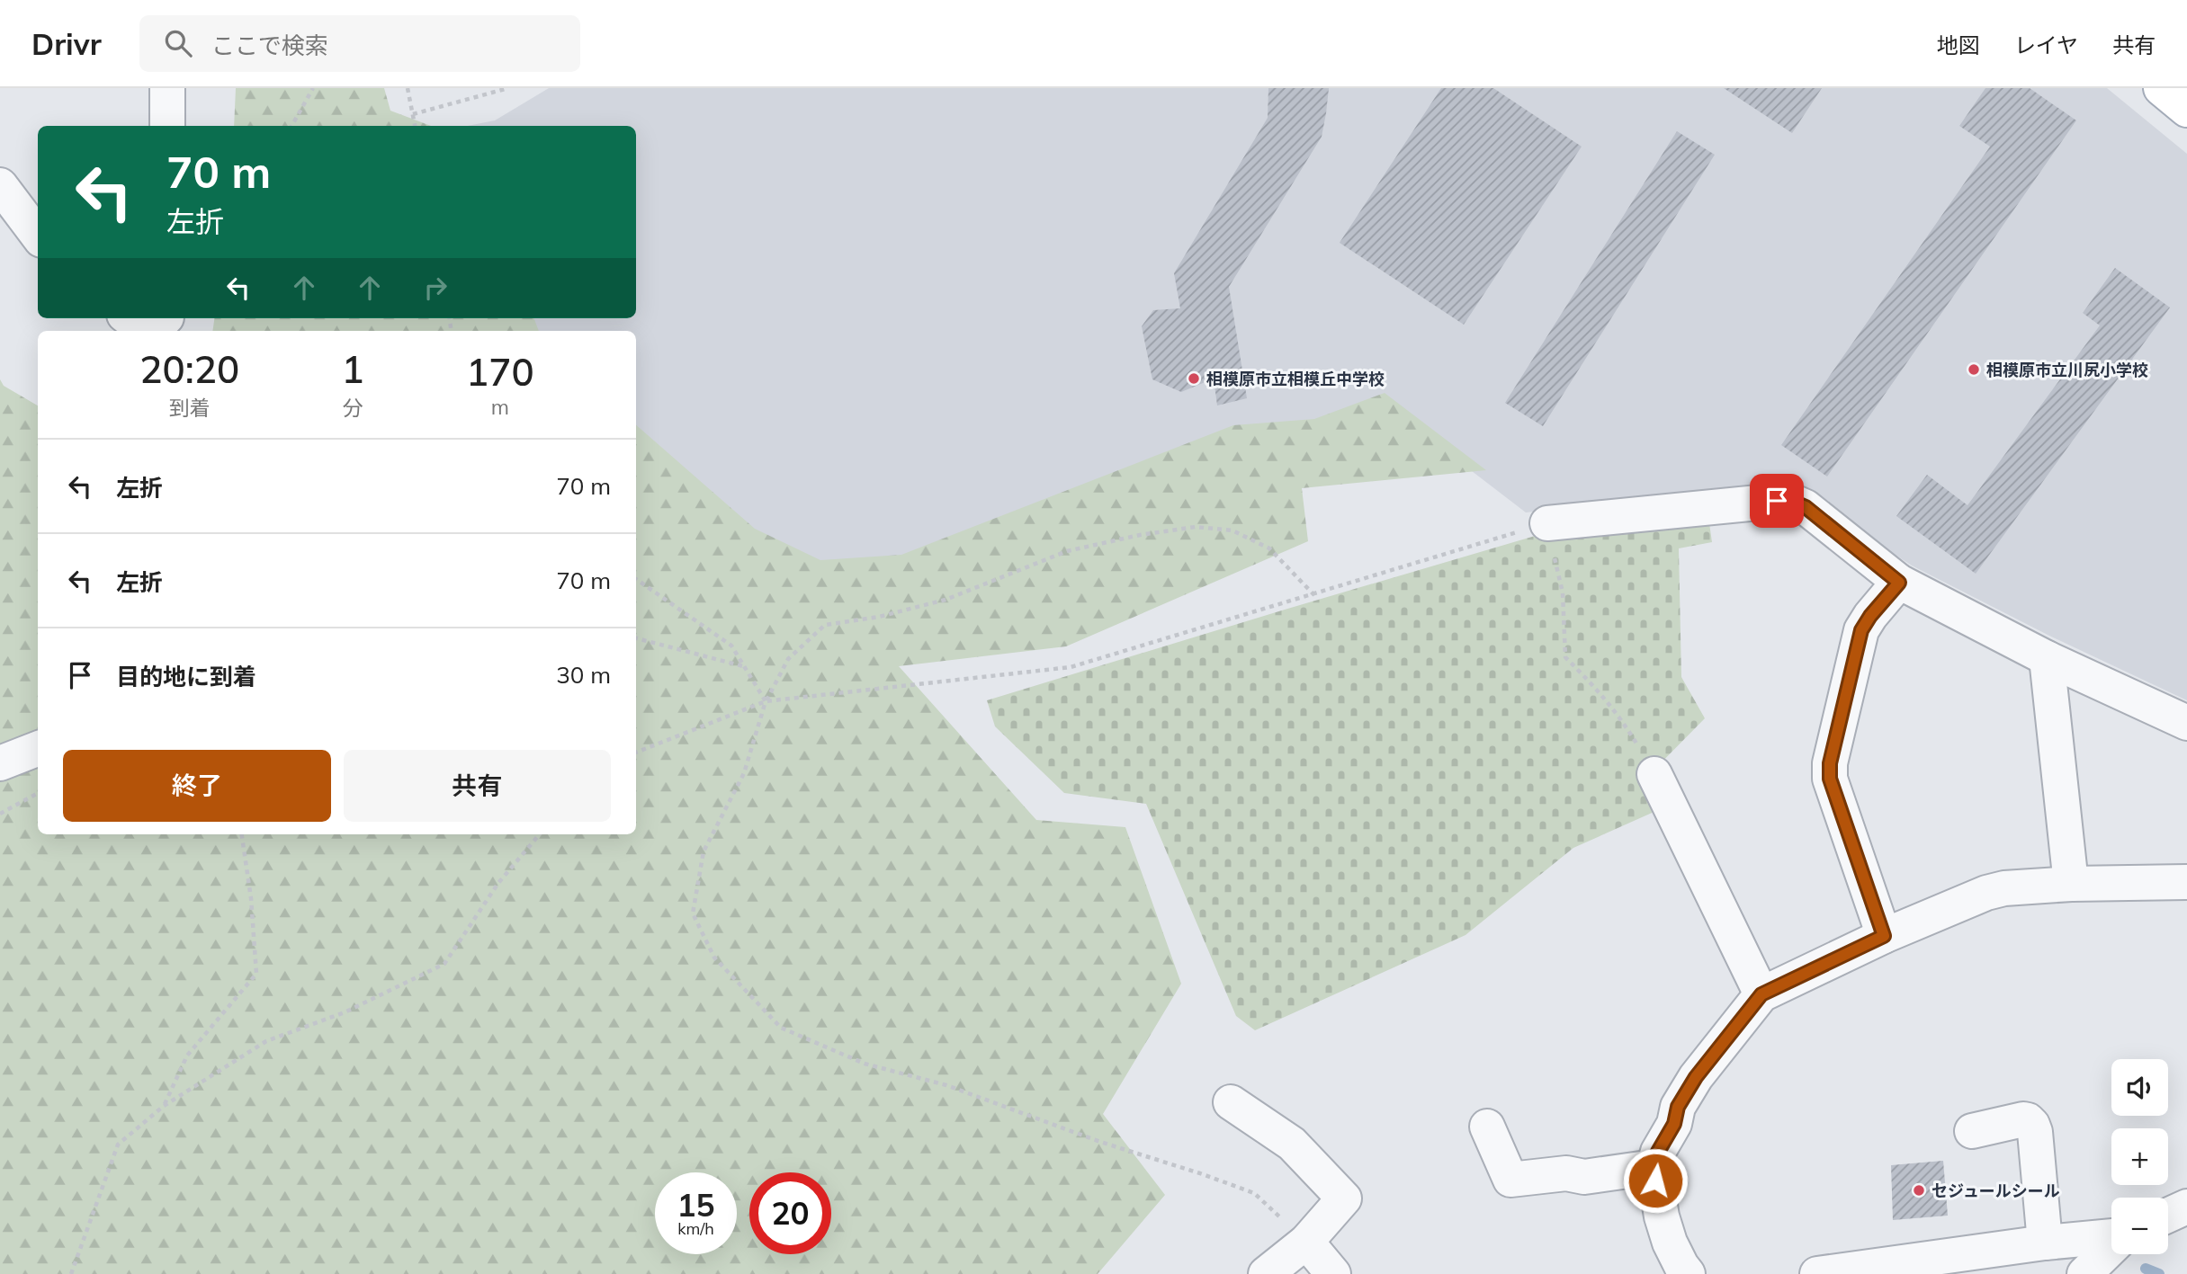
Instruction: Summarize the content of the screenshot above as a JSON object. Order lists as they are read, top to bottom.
{
  "places": ["相模原市立川尻小学校", "相模原市立相模丘中学校", "セジュールシール"],
  "page": {
    "header": "Drivr",
    "search": "ここで検索",
    "nav": ["地図", "レイヤ", "共有"],
    "turn": ["70 m", "左折"],
    "eta": [
      "20:20",
      "到着",
      "1",
      "分",
      "170",
      "m"
    ],
    "list": [
      {
        "name": "左折",
        "value": "70 m"
      },
      {
        "name": "左折",
        "value": "70 m"
      },
      {
        "name": "目的地に到着",
        "value": "30 m"
      }
    ],
    "buttons": ["終了", "共有"],
    "map_buttons": ["+", "−"],
    "speed": "15 km/h",
    "limit": "20"
  }
}
